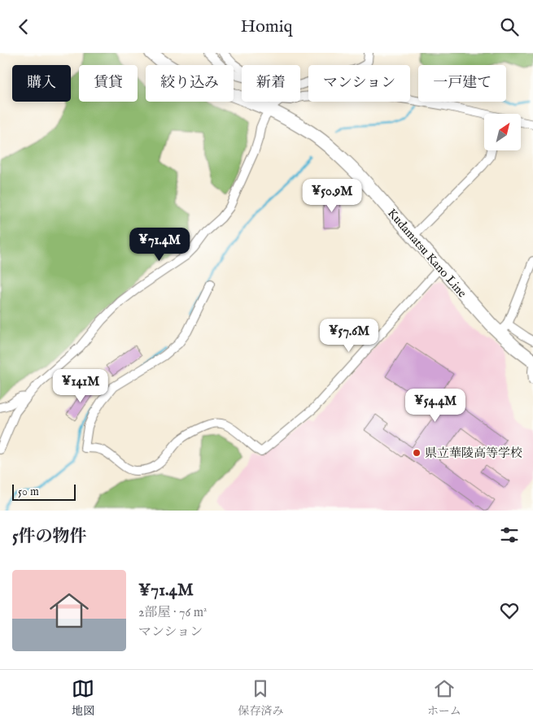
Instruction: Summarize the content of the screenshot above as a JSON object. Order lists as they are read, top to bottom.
{
  "streets": {
    "main road": ["Kudamatsu Kano Line"]
  },
  "places": ["県立華陵高等学校"],
  "scale_bar": "50 m",
  "north": "top right",
  "page": {
    "header": "Homiq",
    "chip": [
      "購入",
      "賃貸",
      "絞り込み",
      "新着",
      "マンション",
      "一戸建て"
    ],
    "price": [
      "¥50.9M",
      "¥71.4M",
      "¥57.6M",
      "¥141M",
      "¥54.4M"
    ],
    "scale": "50 m",
    "heading": "5件の物件",
    "list": [
      {
        "name": "¥71.4M",
        "note": "2部屋 · 76 m² · マンション"
      }
    ],
    "tabs": ["地図", "保存済み", "ホーム"]
  }
}
